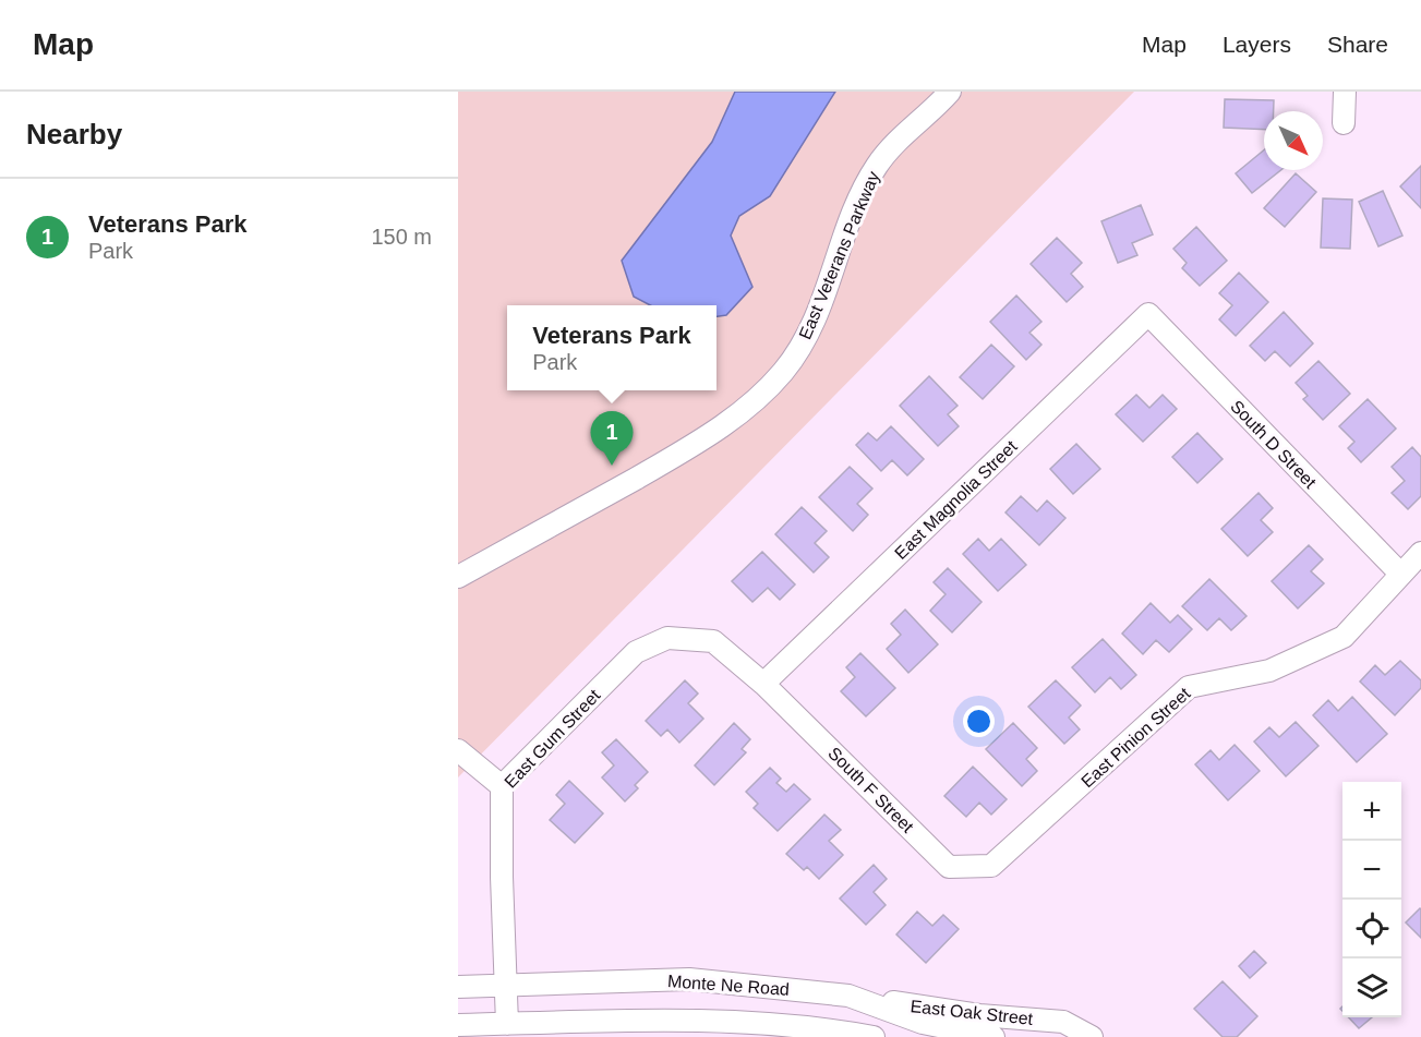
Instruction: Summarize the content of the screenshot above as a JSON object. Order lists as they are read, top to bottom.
{
  "streets": {
    "street": [
      "East Veterans Parkway",
      "South D Street",
      "East Magnolia Street",
      "East Pinion Street",
      "East Gum Street",
      "South F Street",
      "Monte Ne Road",
      "East Oak Street"
    ]
  },
  "crossings": [
    ["South D Street", "East Magnolia Street"],
    ["South D Street", "East Pinion Street"],
    ["East Magnolia Street", "East Gum Street"],
    ["East Magnolia Street", "South F Street"],
    ["East Pinion Street", "South F Street"],
    ["East Gum Street", "South F Street"],
    ["East Gum Street", "Monte Ne Road"],
    ["Monte Ne Road", "East Oak Street"]
  ],
  "north": "bottom right",
  "page": {
    "header": "Map",
    "nav": ["Map", "Layers", "Share"],
    "heading": "Nearby",
    "list": [
      {
        "mark": "1",
        "name": "Veterans Park",
        "note": "Park",
        "value": "150 m"
      }
    ],
    "popup": ["Veterans Park", "Park"],
    "pins": "1",
    "map_buttons": ["+", "−"]
  }
}
